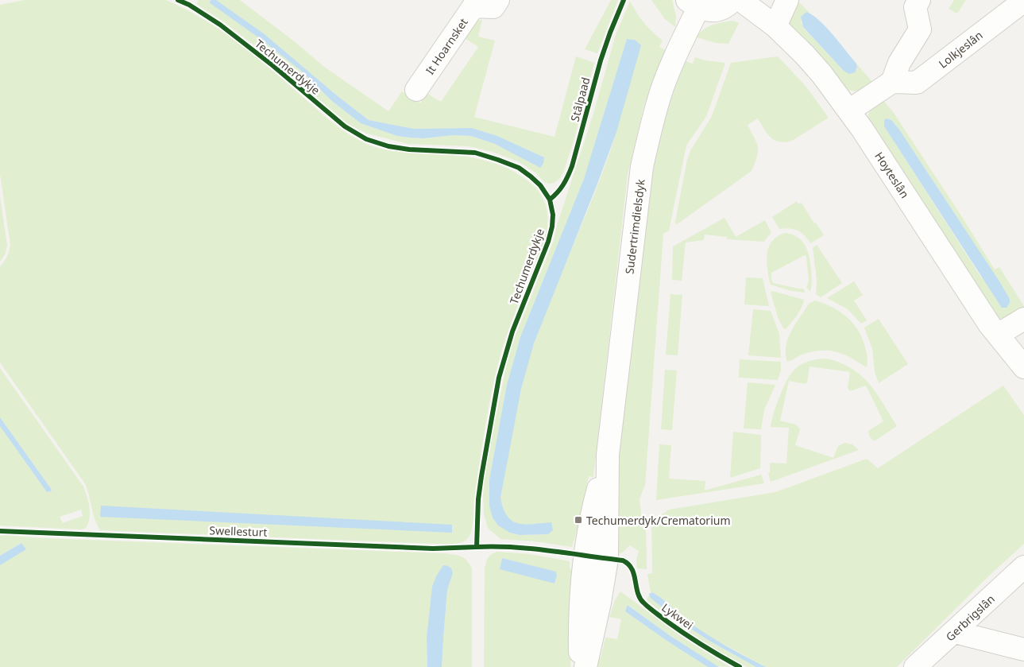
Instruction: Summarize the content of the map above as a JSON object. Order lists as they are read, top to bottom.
{
  "streets": {
    "street": [
      "It Hoarnsket",
      "Lolkjeslân",
      "Hoyteslân",
      "Sudertrimdielsdyk",
      "Gerbrigslân"
    ],
    "cycle path": ["Techumerdykje", "Stâlpaad", "Swellesturt"]
  },
  "places": {
    "transit": ["Techumerdyk/Crematorium"]
  }
}
